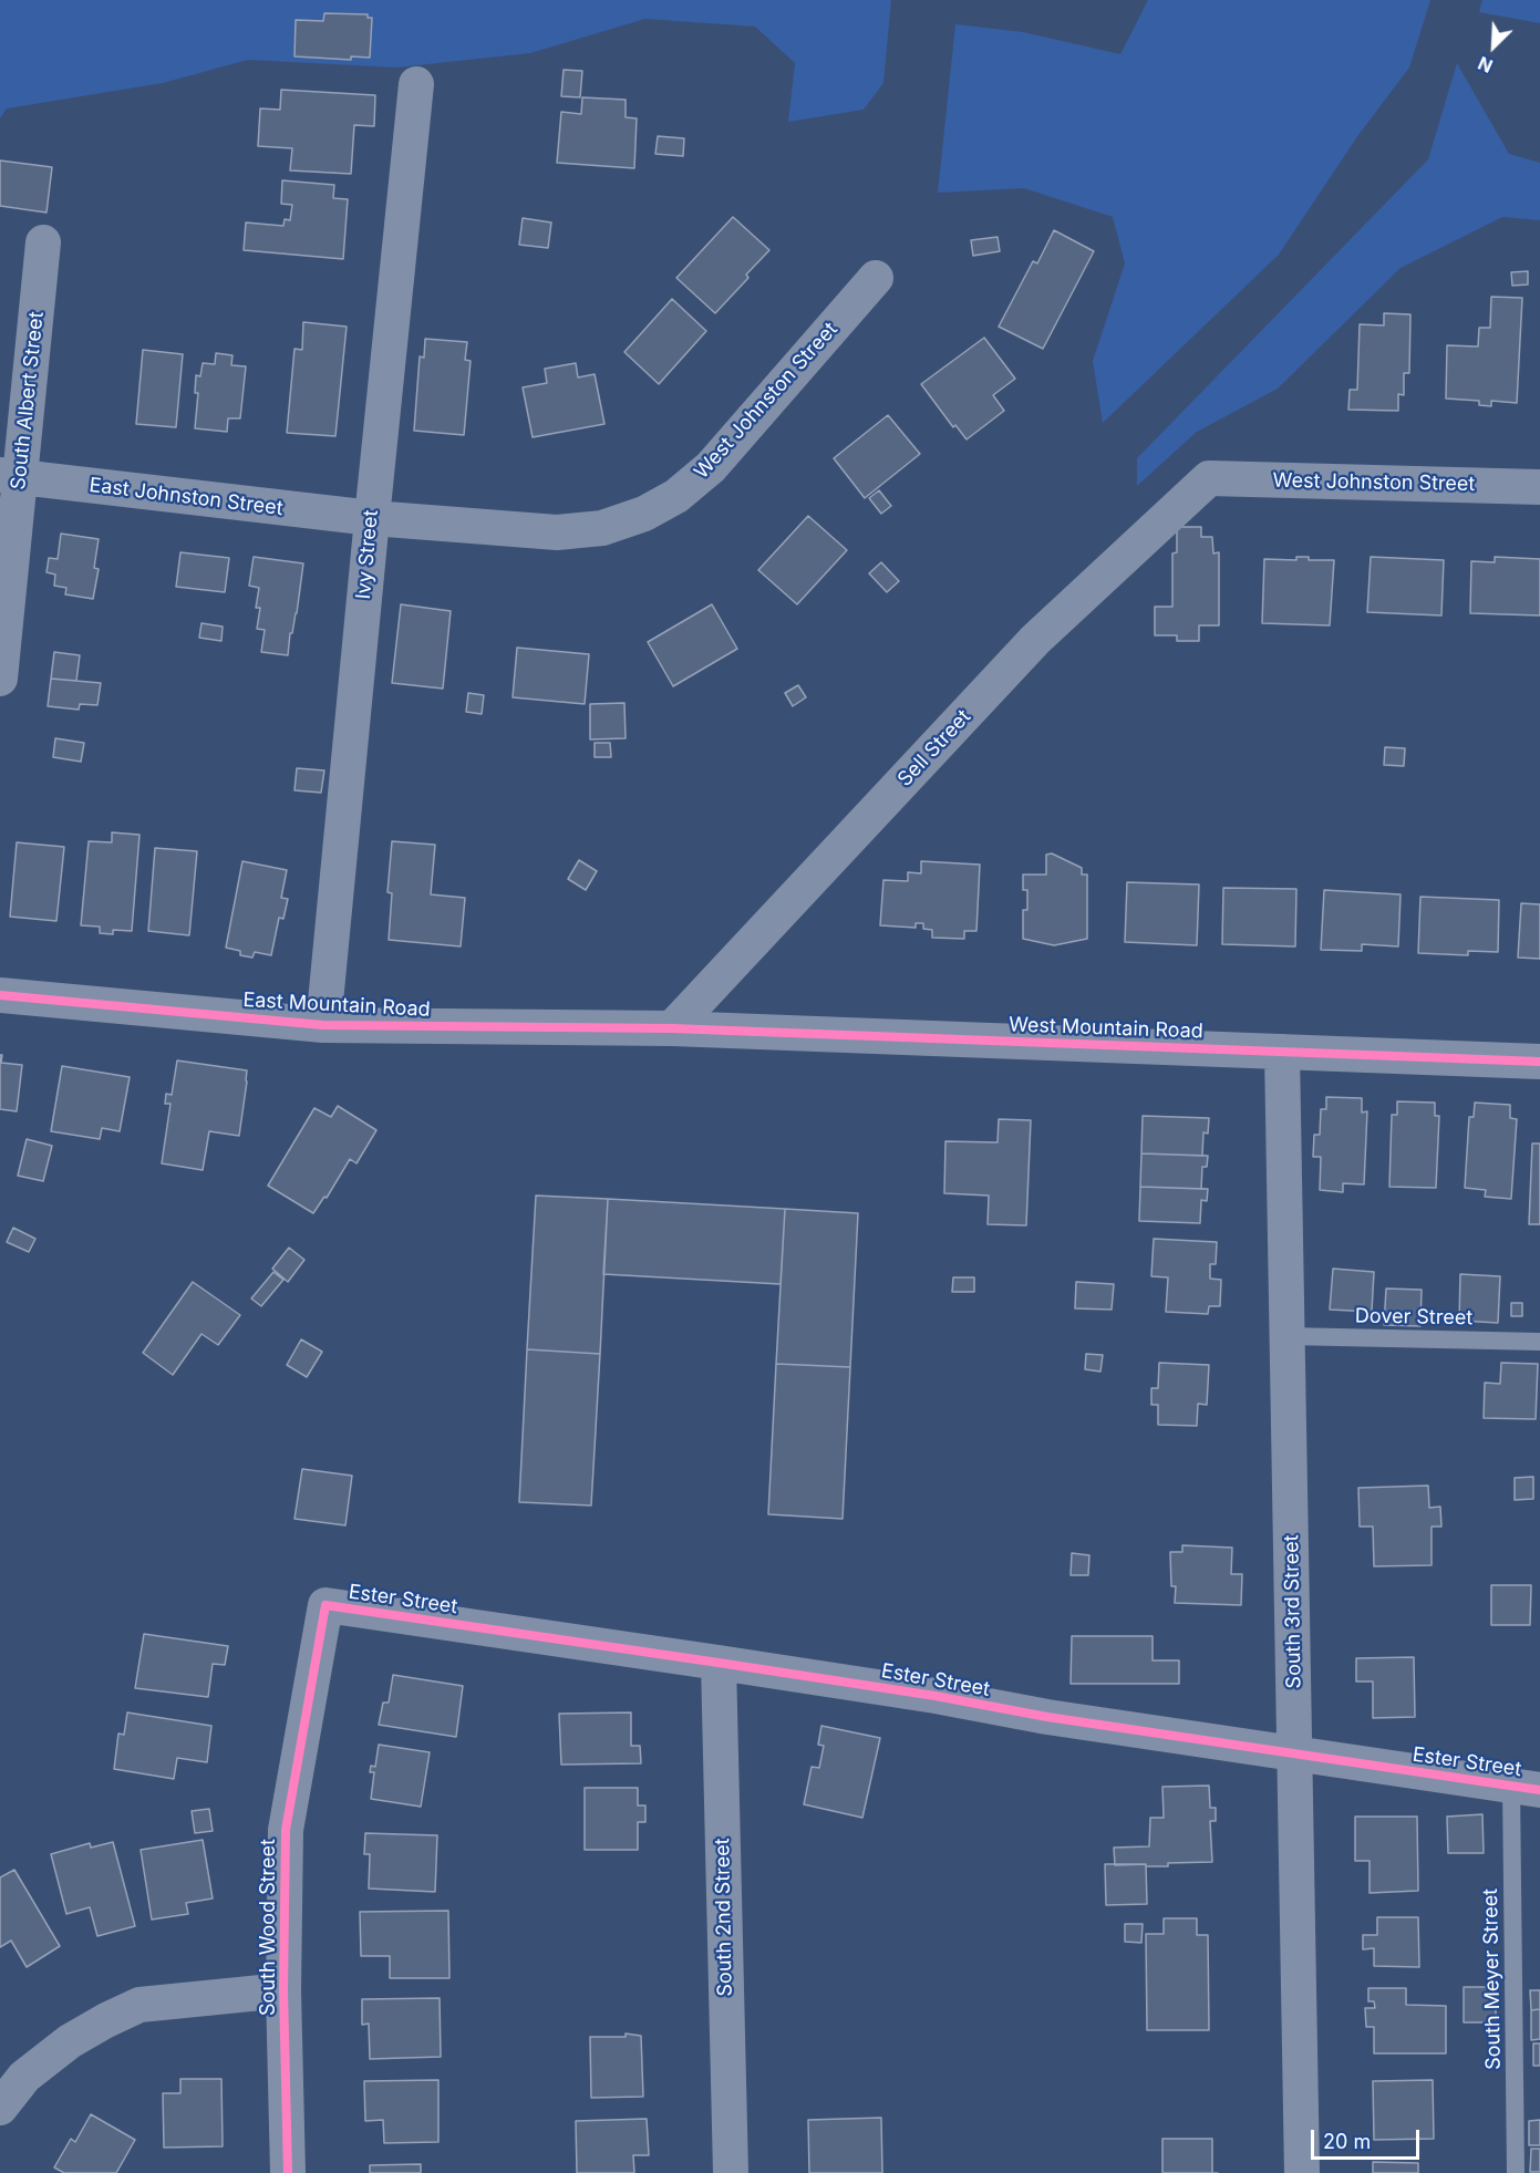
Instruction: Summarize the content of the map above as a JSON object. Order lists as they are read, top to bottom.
{
  "streets": {
    "street": [
      "South Albert Street",
      "West Johnston Street",
      "East Johnston Street",
      "Ivy Street",
      "Sell Street",
      "East Mountain Road",
      "West Mountain Road",
      "Ester Street",
      "South 3rd Street",
      "South 2nd Street",
      "South Wood Street"
    ],
    "lane": ["Dover Street", "South Meyer Street"]
  },
  "crossings": [
    ["South Albert Street", "East Johnston Street"],
    ["West Johnston Street", "East Johnston Street"],
    ["West Johnston Street", "Ivy Street"],
    ["West Johnston Street", "Sell Street"],
    ["East Johnston Street", "Ivy Street"],
    ["Ivy Street", "East Mountain Road"],
    ["Sell Street", "East Mountain Road"],
    ["Sell Street", "West Mountain Road"],
    ["East Mountain Road", "West Mountain Road"],
    ["West Mountain Road", "South 3rd Street"],
    ["Dover Street", "South 3rd Street"],
    ["Ester Street", "South 3rd Street"],
    ["Ester Street", "South 2nd Street"],
    ["Ester Street", "South Wood Street"],
    ["Ester Street", "South Meyer Street"]
  ],
  "scale_bar": "20 m",
  "north": "bottom left"
}
